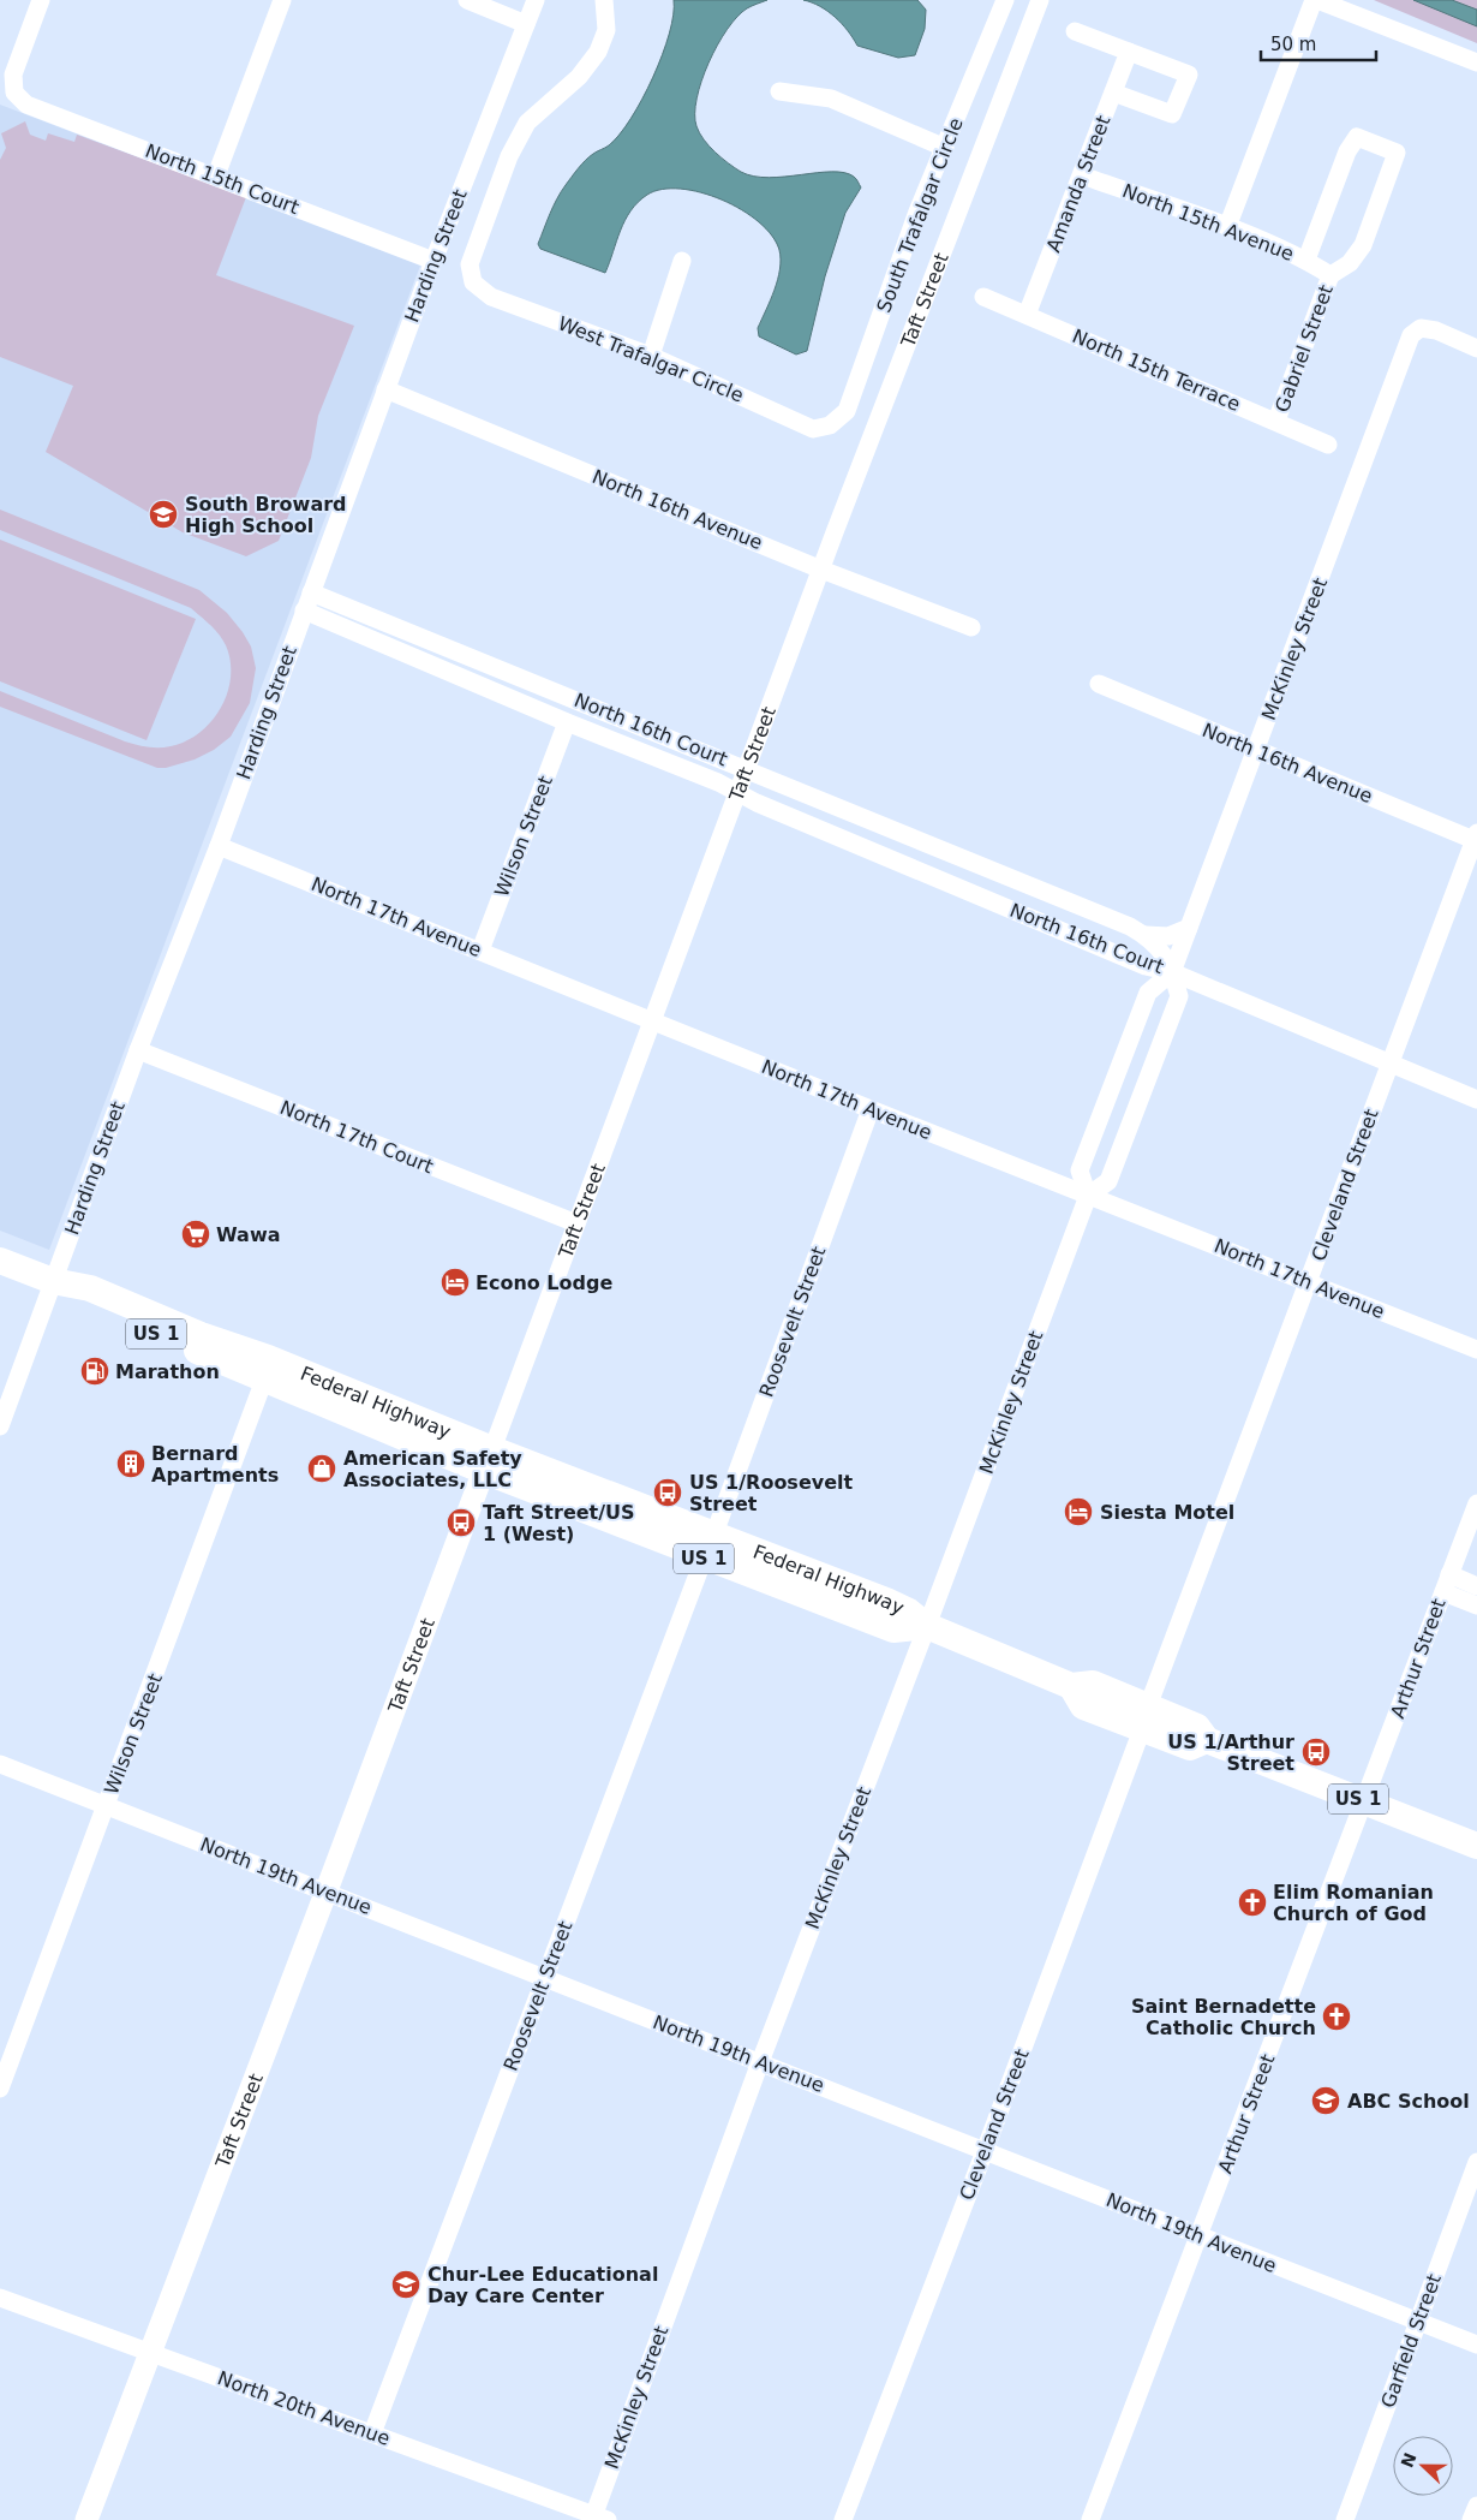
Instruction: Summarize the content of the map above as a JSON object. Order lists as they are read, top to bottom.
{
  "streets": {
    "main road": ["US 1", "Federal Highway"],
    "street": [
      "North 15th Court",
      "Amanda Street",
      "South Trafalgar Circle",
      "North 15th Avenue",
      "Harding Street",
      "Taft Street",
      "Gabriel Street",
      "West Trafalgar Circle",
      "North 15th Terrace",
      "North 16th Avenue",
      "McKinley Street",
      "North 16th Court",
      "Wilson Street",
      "North 17th Avenue",
      "North 17th Court",
      "Cleveland Street",
      "Roosevelt Street",
      "Arthur Street",
      "North 19th Avenue",
      "Garfield Street",
      "North 20th Avenue"
    ]
  },
  "crossings": [
    ["North 15th Court", "Harding Street"],
    ["Amanda Street", "North 15th Avenue"],
    ["Amanda Street", "North 15th Terrace"],
    ["South Trafalgar Circle", "West Trafalgar Circle"],
    ["North 15th Avenue", "Gabriel Street"],
    ["Harding Street", "North 16th Avenue"],
    ["Harding Street", "North 16th Court"],
    ["Harding Street", "North 17th Avenue"],
    ["Harding Street", "North 17th Court"],
    ["Harding Street", "Federal Highway"],
    ["Taft Street", "North 16th Avenue"],
    ["Taft Street", "North 16th Court"],
    ["Taft Street", "North 17th Avenue"],
    ["Taft Street", "North 17th Court"],
    ["Taft Street", "Federal Highway"],
    ["Taft Street", "North 19th Avenue"],
    ["Taft Street", "North 20th Avenue"],
    ["Gabriel Street", "North 15th Terrace"],
    ["North 16th Avenue", "McKinley Street"],
    ["North 16th Avenue", "Cleveland Street"],
    ["McKinley Street", "North 16th Court"],
    ["McKinley Street", "North 17th Avenue"],
    ["McKinley Street", "Federal Highway"],
    ["McKinley Street", "North 19th Avenue"],
    ["McKinley Street", "North 20th Avenue"],
    ["North 16th Court", "Wilson Street"],
    ["North 16th Court", "Cleveland Street"],
    ["Wilson Street", "North 17th Avenue"],
    ["Wilson Street", "Federal Highway"],
    ["Wilson Street", "North 19th Avenue"],
    ["North 17th Avenue", "Cleveland Street"],
    ["North 17th Avenue", "Roosevelt Street"],
    ["Cleveland Street", "Federal Highway"],
    ["Cleveland Street", "North 19th Avenue"],
    ["Roosevelt Street", "Federal Highway"],
    ["Roosevelt Street", "North 19th Avenue"],
    ["Roosevelt Street", "North 20th Avenue"],
    ["US 1", "Federal Highway"],
    ["US 1", "Arthur Street"],
    ["Federal Highway", "Arthur Street"],
    ["Arthur Street", "North 19th Avenue"],
    ["North 19th Avenue", "Garfield Street"]
  ],
  "places": {
    "school or university": ["South Broward High School", "ABC School", "Chur-Lee Educational Day Care Center"],
    "supermarket": ["Wawa"],
    "hotel": ["Econo Lodge", "Siesta Motel"],
    "fuel station": ["Marathon"],
    "building": ["Bernard Apartments"],
    "shop": ["American Safety Associates, LLC"],
    "bus stop": ["US 1/Roosevelt Street", "Taft Street/US 1 (West)", "US 1/Arthur Street"],
    "church": ["Elim Romanian Church of God", "Saint Bernadette Catholic Church"]
  },
  "scale_bar": "50 m",
  "north": "left"
}
